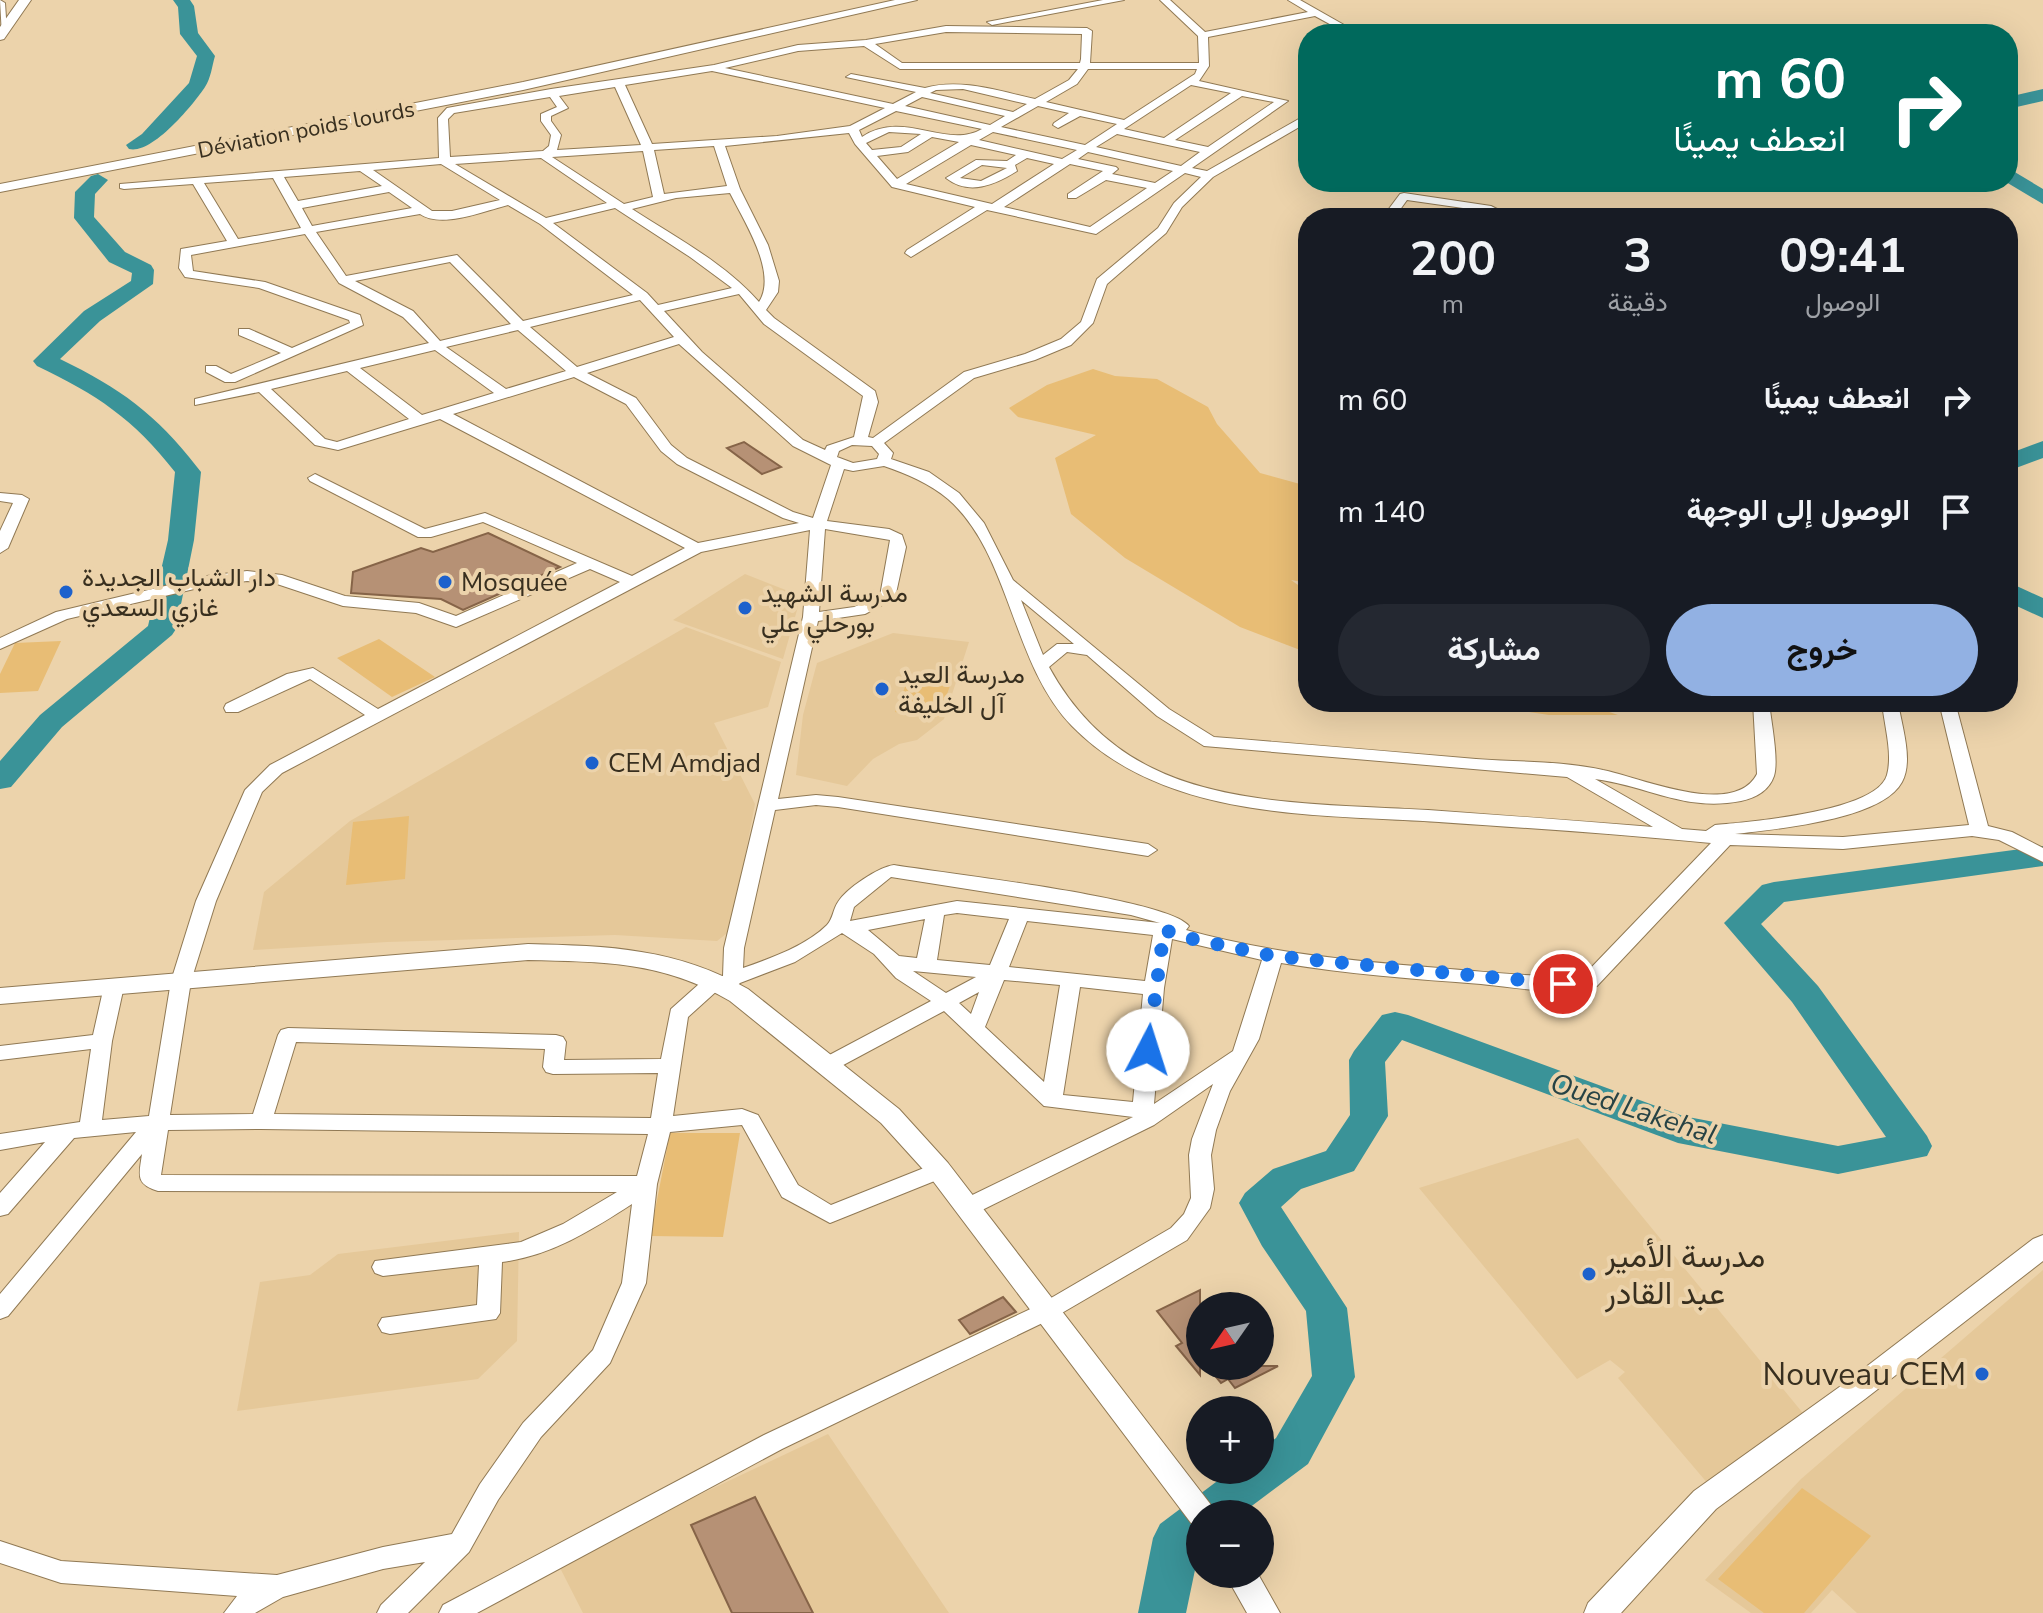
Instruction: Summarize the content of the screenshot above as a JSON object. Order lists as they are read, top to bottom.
{
  "streets": {
    "main road": ["Déviation poids lourds"]
  },
  "water": ["Oued Lakehal"],
  "places": [
    "Mosquée",
    "دار الشباب الجديدة غازي السعدي",
    "مدرسة الشهيد بورحلي علي",
    "مدرسة العيد آل الخليفة",
    "CEM Amdjad",
    "مدرسة الأمير عبد القادر",
    "Nouveau CEM"
  ],
  "north": "bottom left",
  "page": {
    "turn": ["60 m", "انعطف يمينًا"],
    "eta": [
      "09:41",
      "الوصول",
      "3",
      "دقيقة",
      "200",
      "m"
    ],
    "list": [
      {
        "name": "انعطف يمينًا",
        "value": "60 m"
      },
      {
        "name": "الوصول إلى الوجهة",
        "value": "140 m"
      }
    ],
    "buttons": ["خروج", "مشاركة"],
    "map_buttons": ["+", "−"]
  }
}
